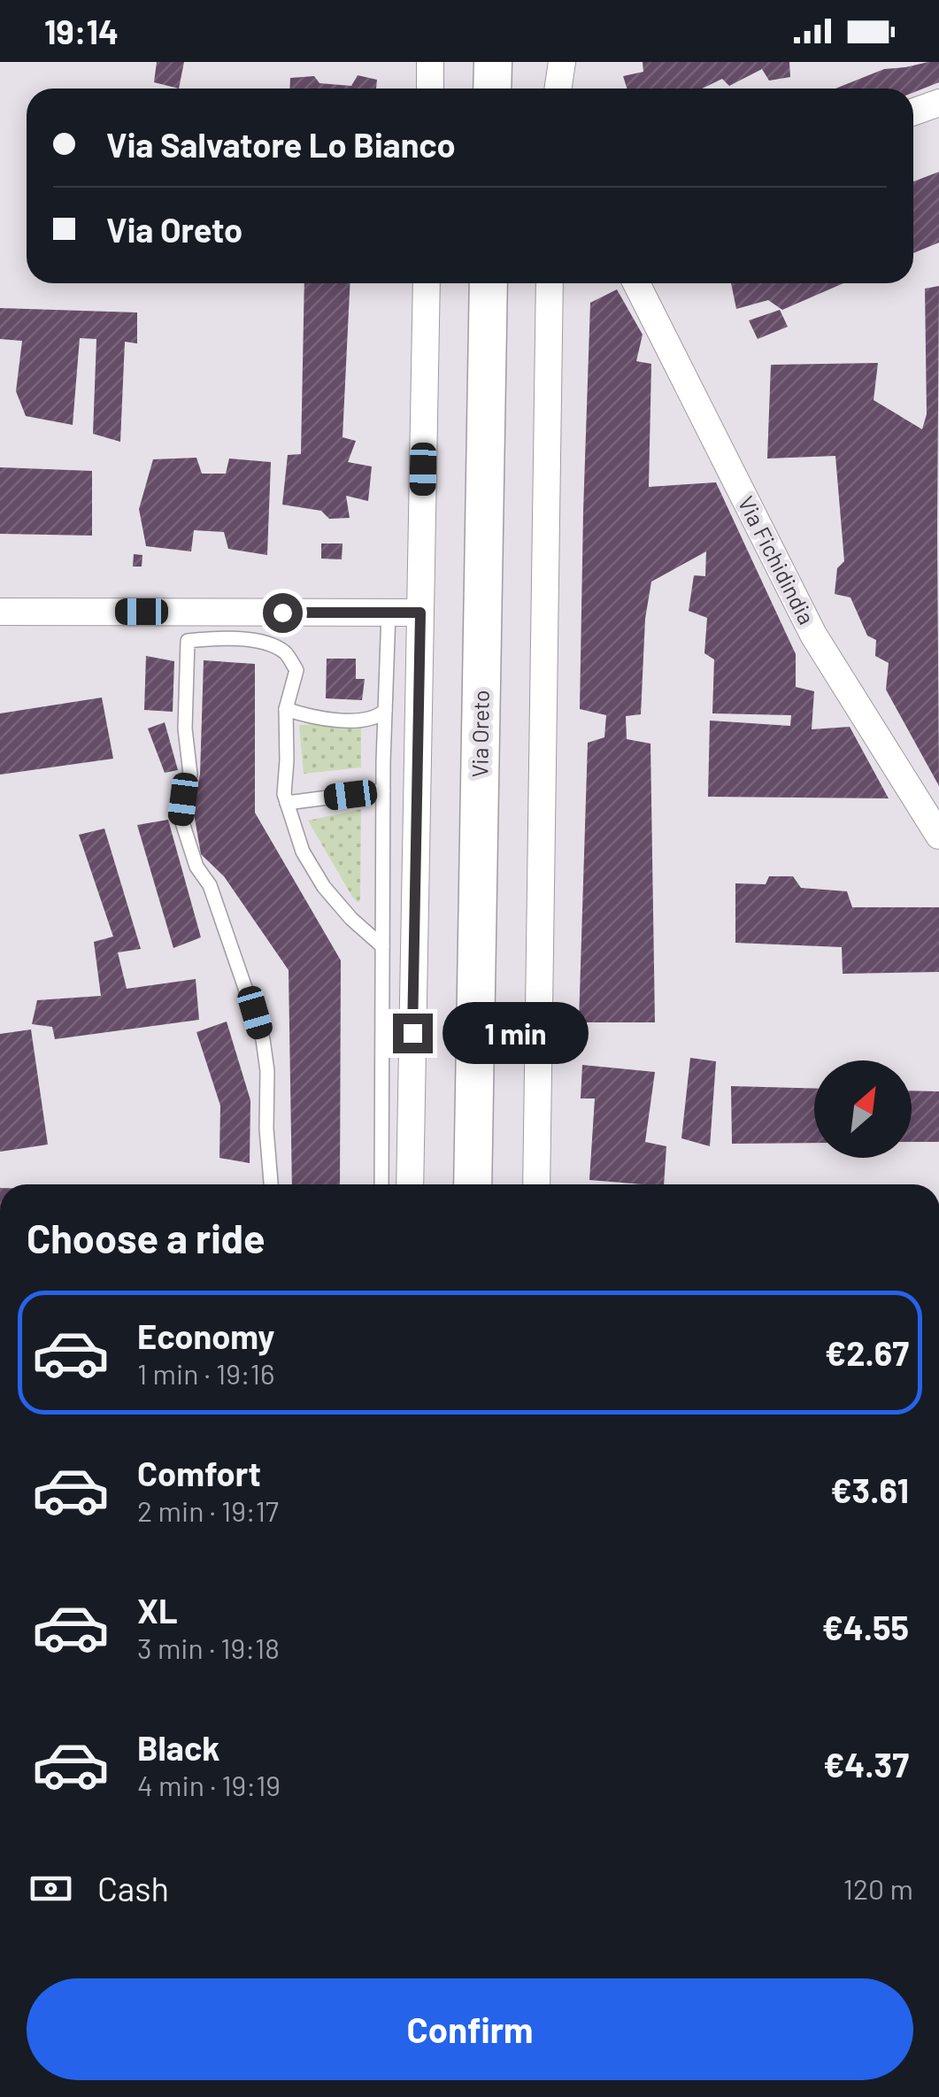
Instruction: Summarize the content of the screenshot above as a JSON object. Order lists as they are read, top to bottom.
{
  "streets": {
    "street": ["Via Fichidindia", "Via Oreto"]
  },
  "north": "top right",
  "page": {
    "status": "19:14",
    "banner": ["Via Salvatore Lo Bianco", "Via Oreto"],
    "bubble": "1 min",
    "heading": "Choose a ride",
    "list": [
      {
        "name": "Economy",
        "note": "1 min · 19:16",
        "value": "€2.67"
      },
      {
        "name": "Comfort",
        "note": "2 min · 19:17",
        "value": "€3.61"
      },
      {
        "name": "XL",
        "note": "3 min · 19:18",
        "value": "€4.55"
      },
      {
        "name": "Black",
        "note": "4 min · 19:19",
        "value": "€4.37"
      }
    ],
    "pay": ["Cash", "120 m"],
    "buttons": "Confirm"
  }
}
